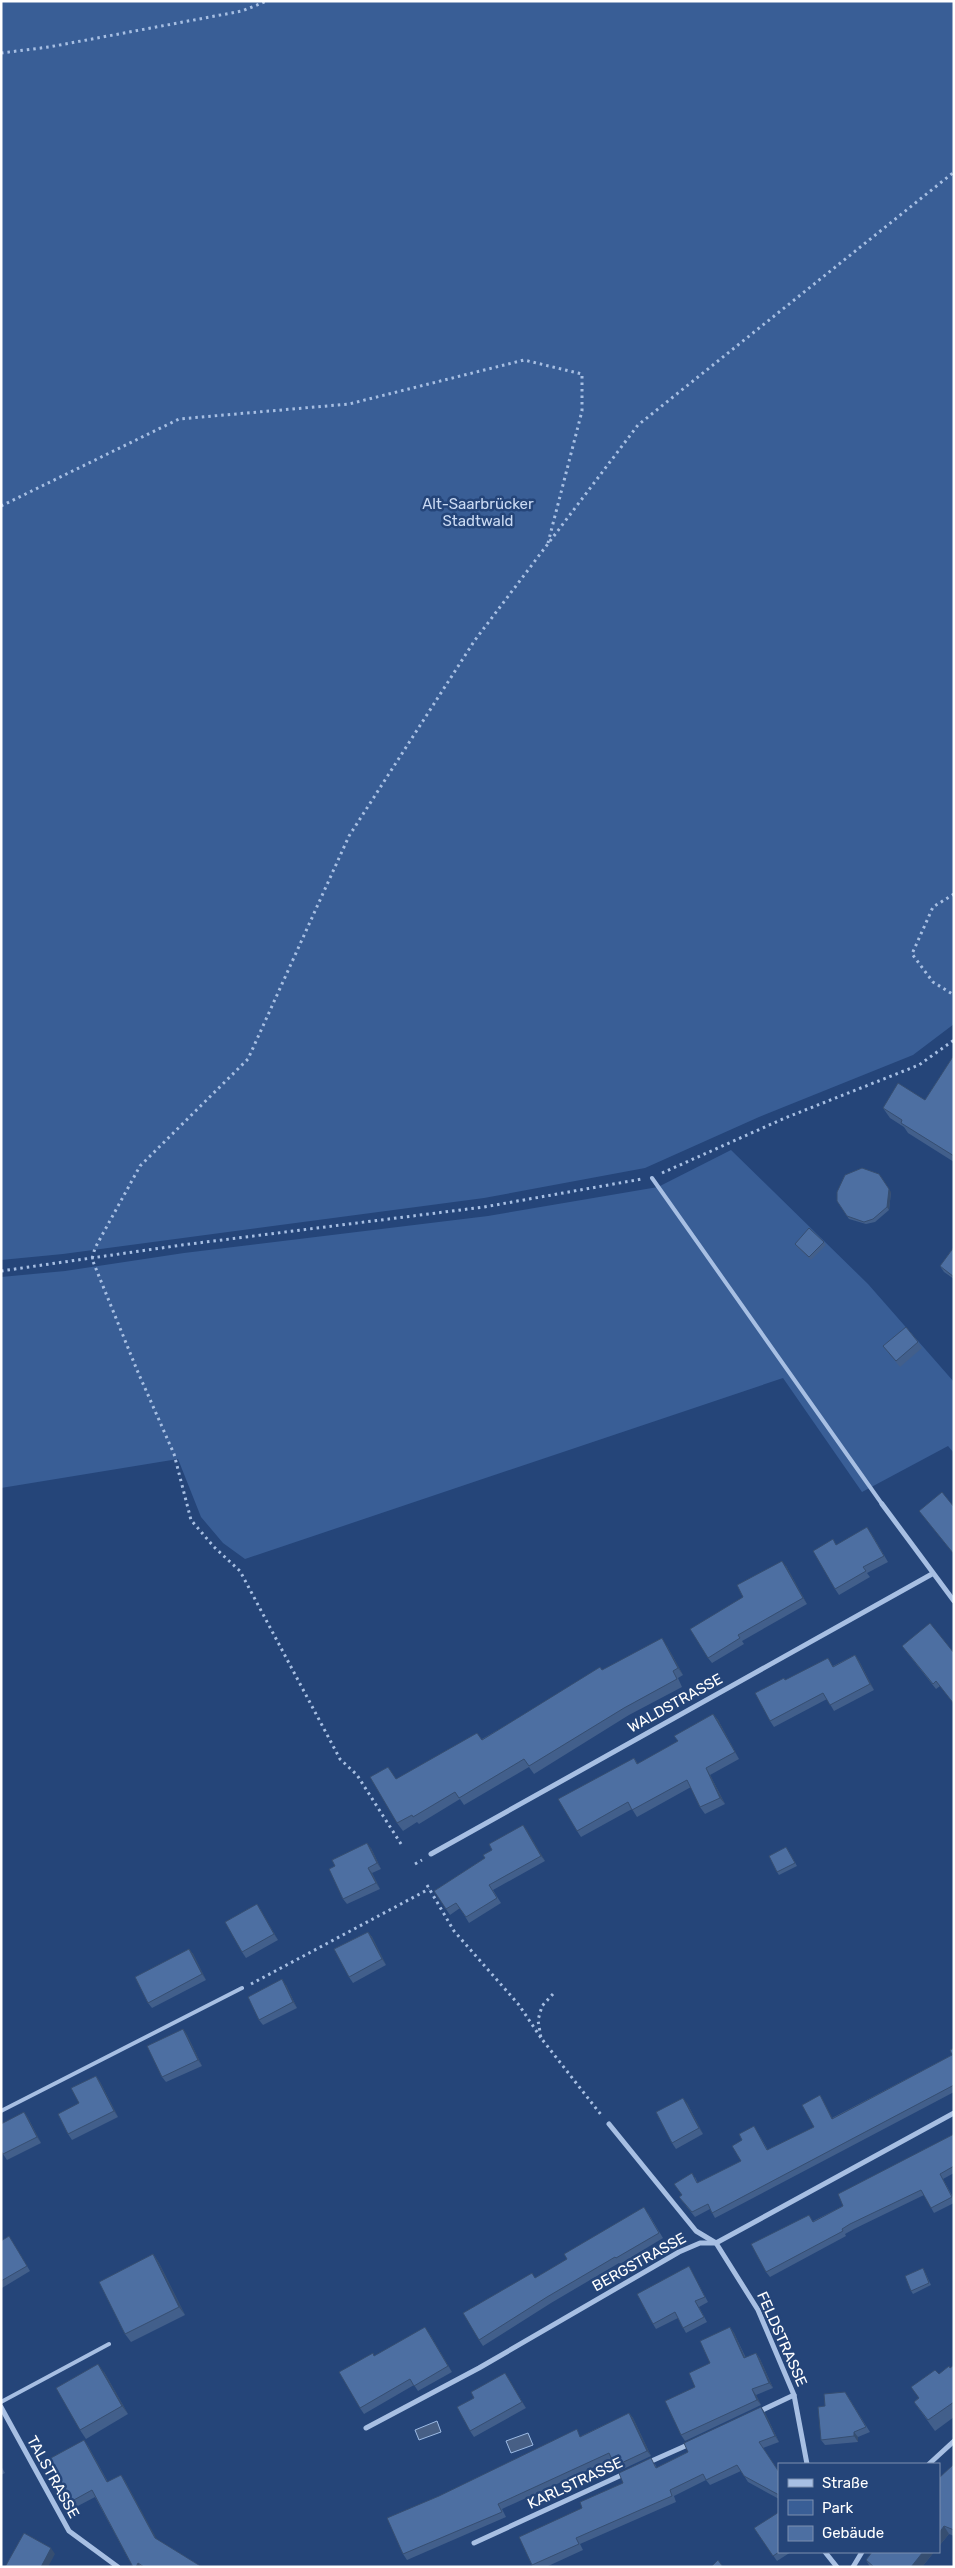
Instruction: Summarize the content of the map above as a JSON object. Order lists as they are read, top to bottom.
{
  "streets": {
    "street": [
      "WALDSTRASSE",
      "BERGSTRASSE",
      "FELDSTRASSE",
      "TALSTRASSE",
      "KARLSTRASSE"
    ]
  },
  "crossings": [
    ["BERGSTRASSE", "FELDSTRASSE"]
  ],
  "parks": ["Alt-Saarbrücker Stadtwald"],
  "legend": ["Straße", "Park", "Gebäude"]
}
